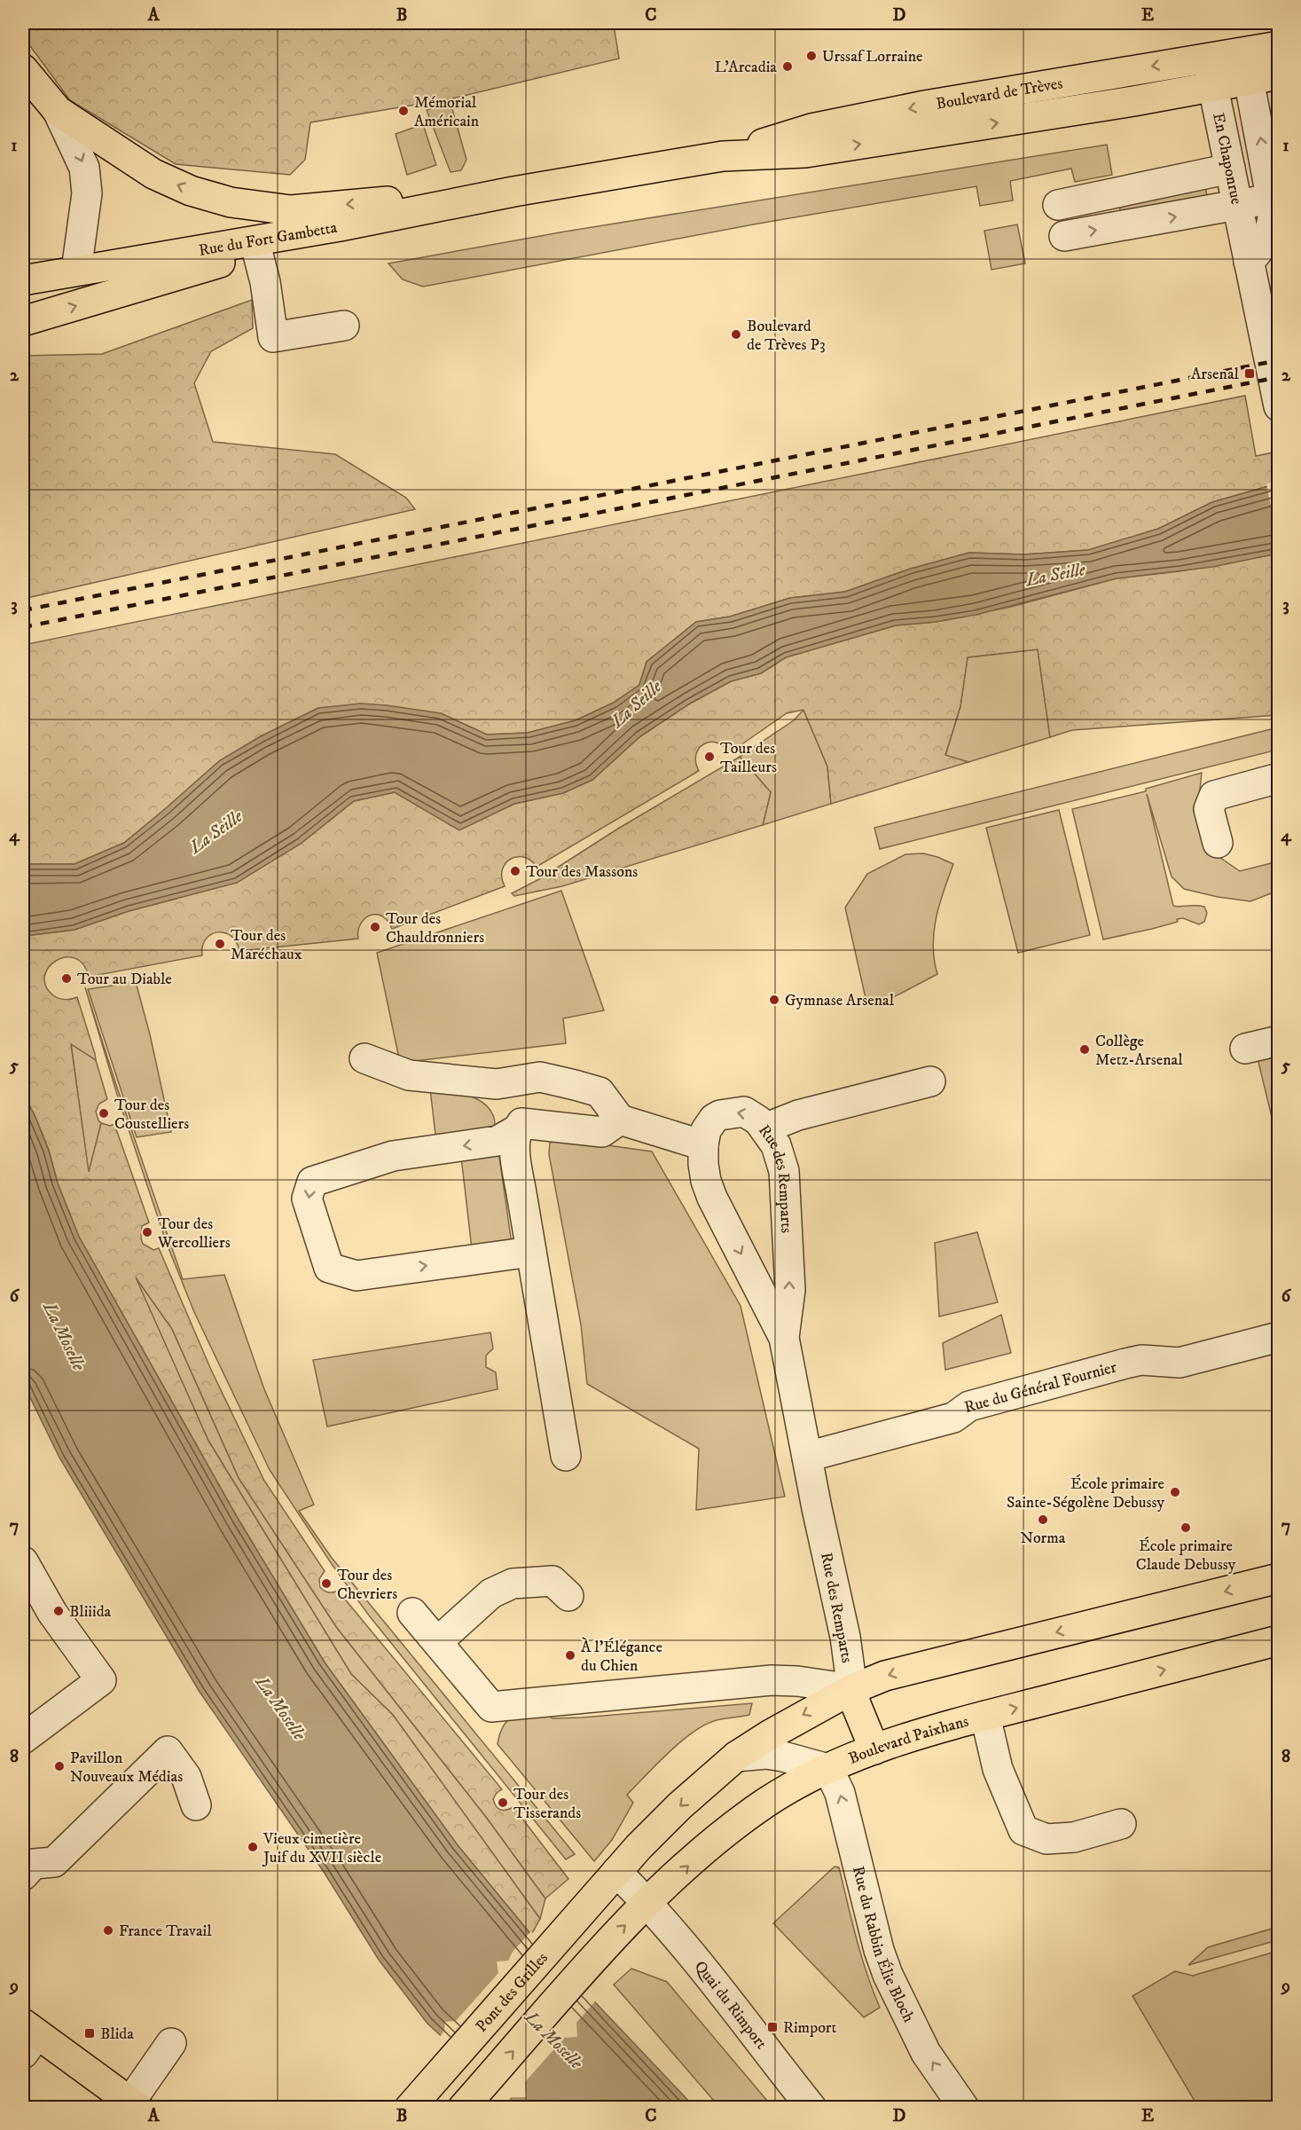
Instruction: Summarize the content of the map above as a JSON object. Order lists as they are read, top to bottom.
{
  "streets": {
    "main road": [
      "Boulevard de Trèves",
      "Rue du Fort Gambetta",
      "Boulevard Paixhans",
      "Pont des Grilles"
    ],
    "street": [
      "En Chaponrue",
      "Rue des Remparts",
      "Rue du Général Fournier",
      "Rue du Rabbin Élie Bloch",
      "Quai du Rimport"
    ]
  },
  "crossings": [
    ["Boulevard de Trèves", "En Chaponrue"],
    ["Boulevard de Trèves", "Rue du Fort Gambetta"],
    ["Rue des Remparts", "Rue du Général Fournier"],
    ["Boulevard Paixhans", "Rue du Rabbin Élie Bloch"],
    ["Boulevard Paixhans", "Quai du Rimport"],
    ["Pont des Grilles", "Quai du Rimport"]
  ],
  "one_way": ["Rue du Rabbin Élie Bloch"],
  "water": ["La Seille", "La Moselle"],
  "places": {
    "other": [
      "Urssaf Lorraine",
      "L'Arcadia",
      "Mémorial Américain",
      "Boulevard de Trèves P3",
      "Tour des Tailleurs",
      "Tour des Massons",
      "Tour des Chauldronniers",
      "Tour des Maréchaux",
      "Tour au Diable",
      "Gymnase Arsenal",
      "Collège Metz-Arsenal",
      "Tour des Coustelliers",
      "Tour des Wercolliers",
      "École primaire Sainte-Ségolène Debussy",
      "Norma",
      "École primaire Claude Debussy",
      "Tour des Chevriers",
      "Bliiida",
      "À l'Élégance du Chien",
      "Pavillon Nouveaux Médias",
      "Tour des Tisserands",
      "Vieux cimetière Juif du XVII siècle",
      "France Travail"
    ],
    "transit": ["Arsenal", "Rimport", "Blida"]
  },
  "grid": {
    "columns": [
      "A",
      "B",
      "C",
      "D",
      "E"
    ],
    "rows": [
      "1",
      "2",
      "3",
      "4",
      "5",
      "6",
      "7",
      "8",
      "9"
    ]
  }
}
